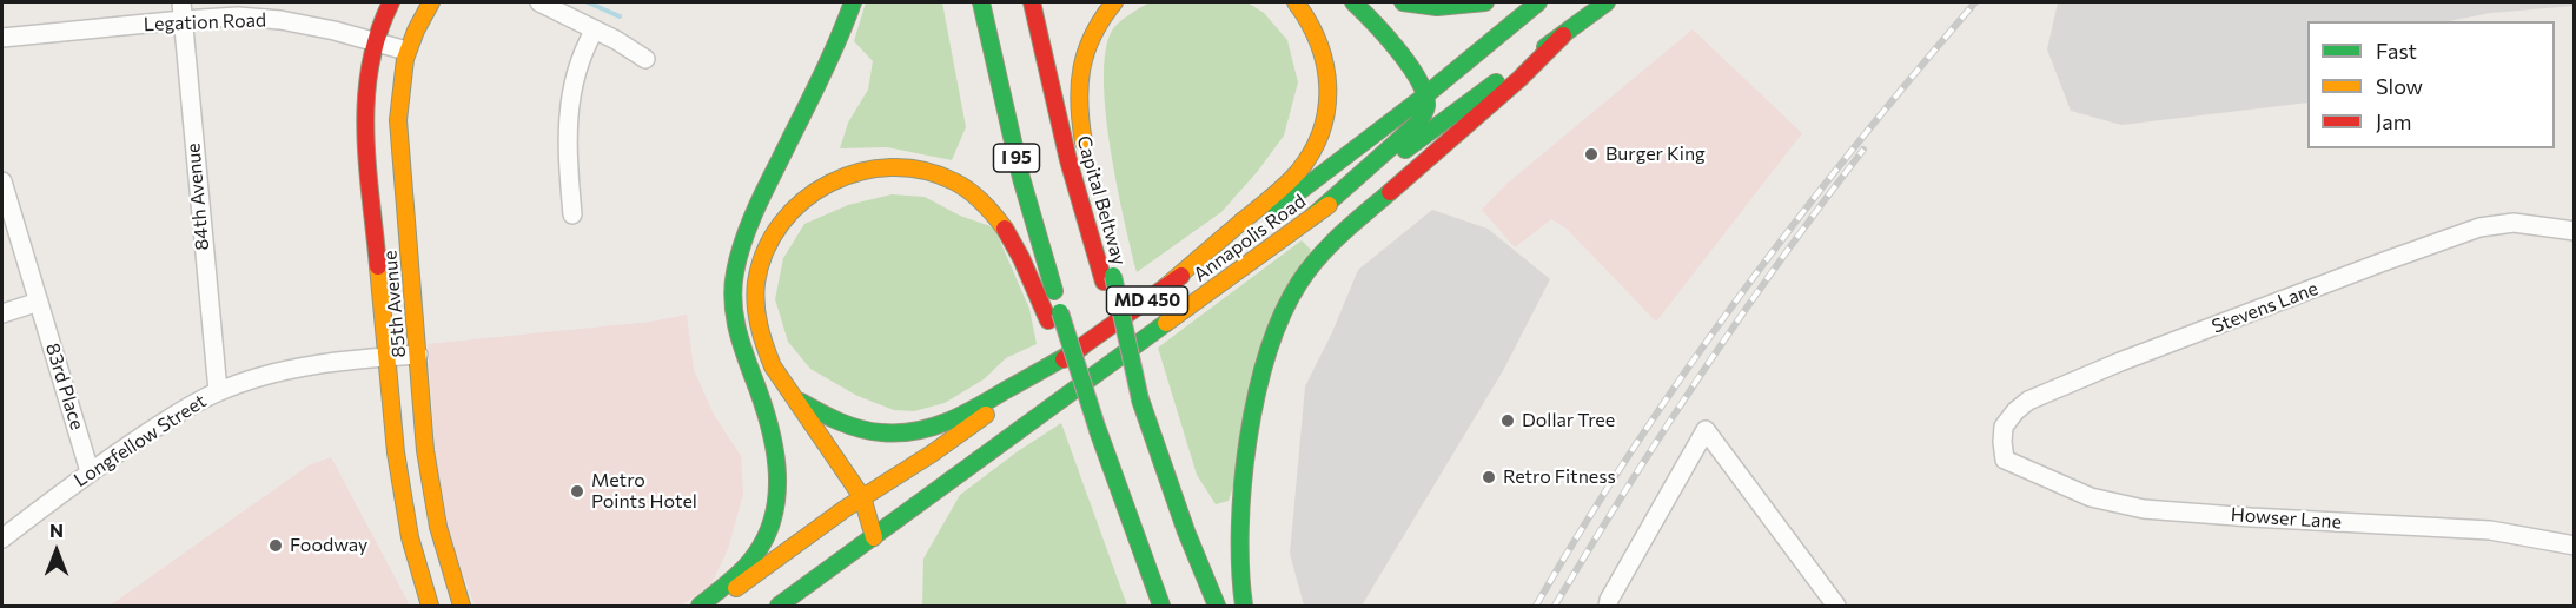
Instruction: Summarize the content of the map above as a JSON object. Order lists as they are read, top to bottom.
{
  "streets": {
    "main road": [
      "I 95",
      "Capital Beltway",
      "Annapolis Road",
      "MD 450",
      "85th Avenue"
    ],
    "street": [
      "Legation Road",
      "84th Avenue",
      "Stevens Lane",
      "83rd Place",
      "Longfellow Street",
      "Howser Lane"
    ]
  },
  "crossings": [
    ["Legation Road", "84th Avenue"],
    ["Legation Road", "85th Avenue"],
    ["84th Avenue", "Longfellow Street"],
    ["85th Avenue", "Longfellow Street"],
    ["Stevens Lane", "Howser Lane"],
    ["83rd Place", "Longfellow Street"]
  ],
  "places": [
    "Burger King",
    "Dollar Tree",
    "Retro Fitness",
    "Metro Points Hotel",
    "Foodway"
  ],
  "legend": ["Fast", "Slow", "Jam"],
  "north": "top"
}
